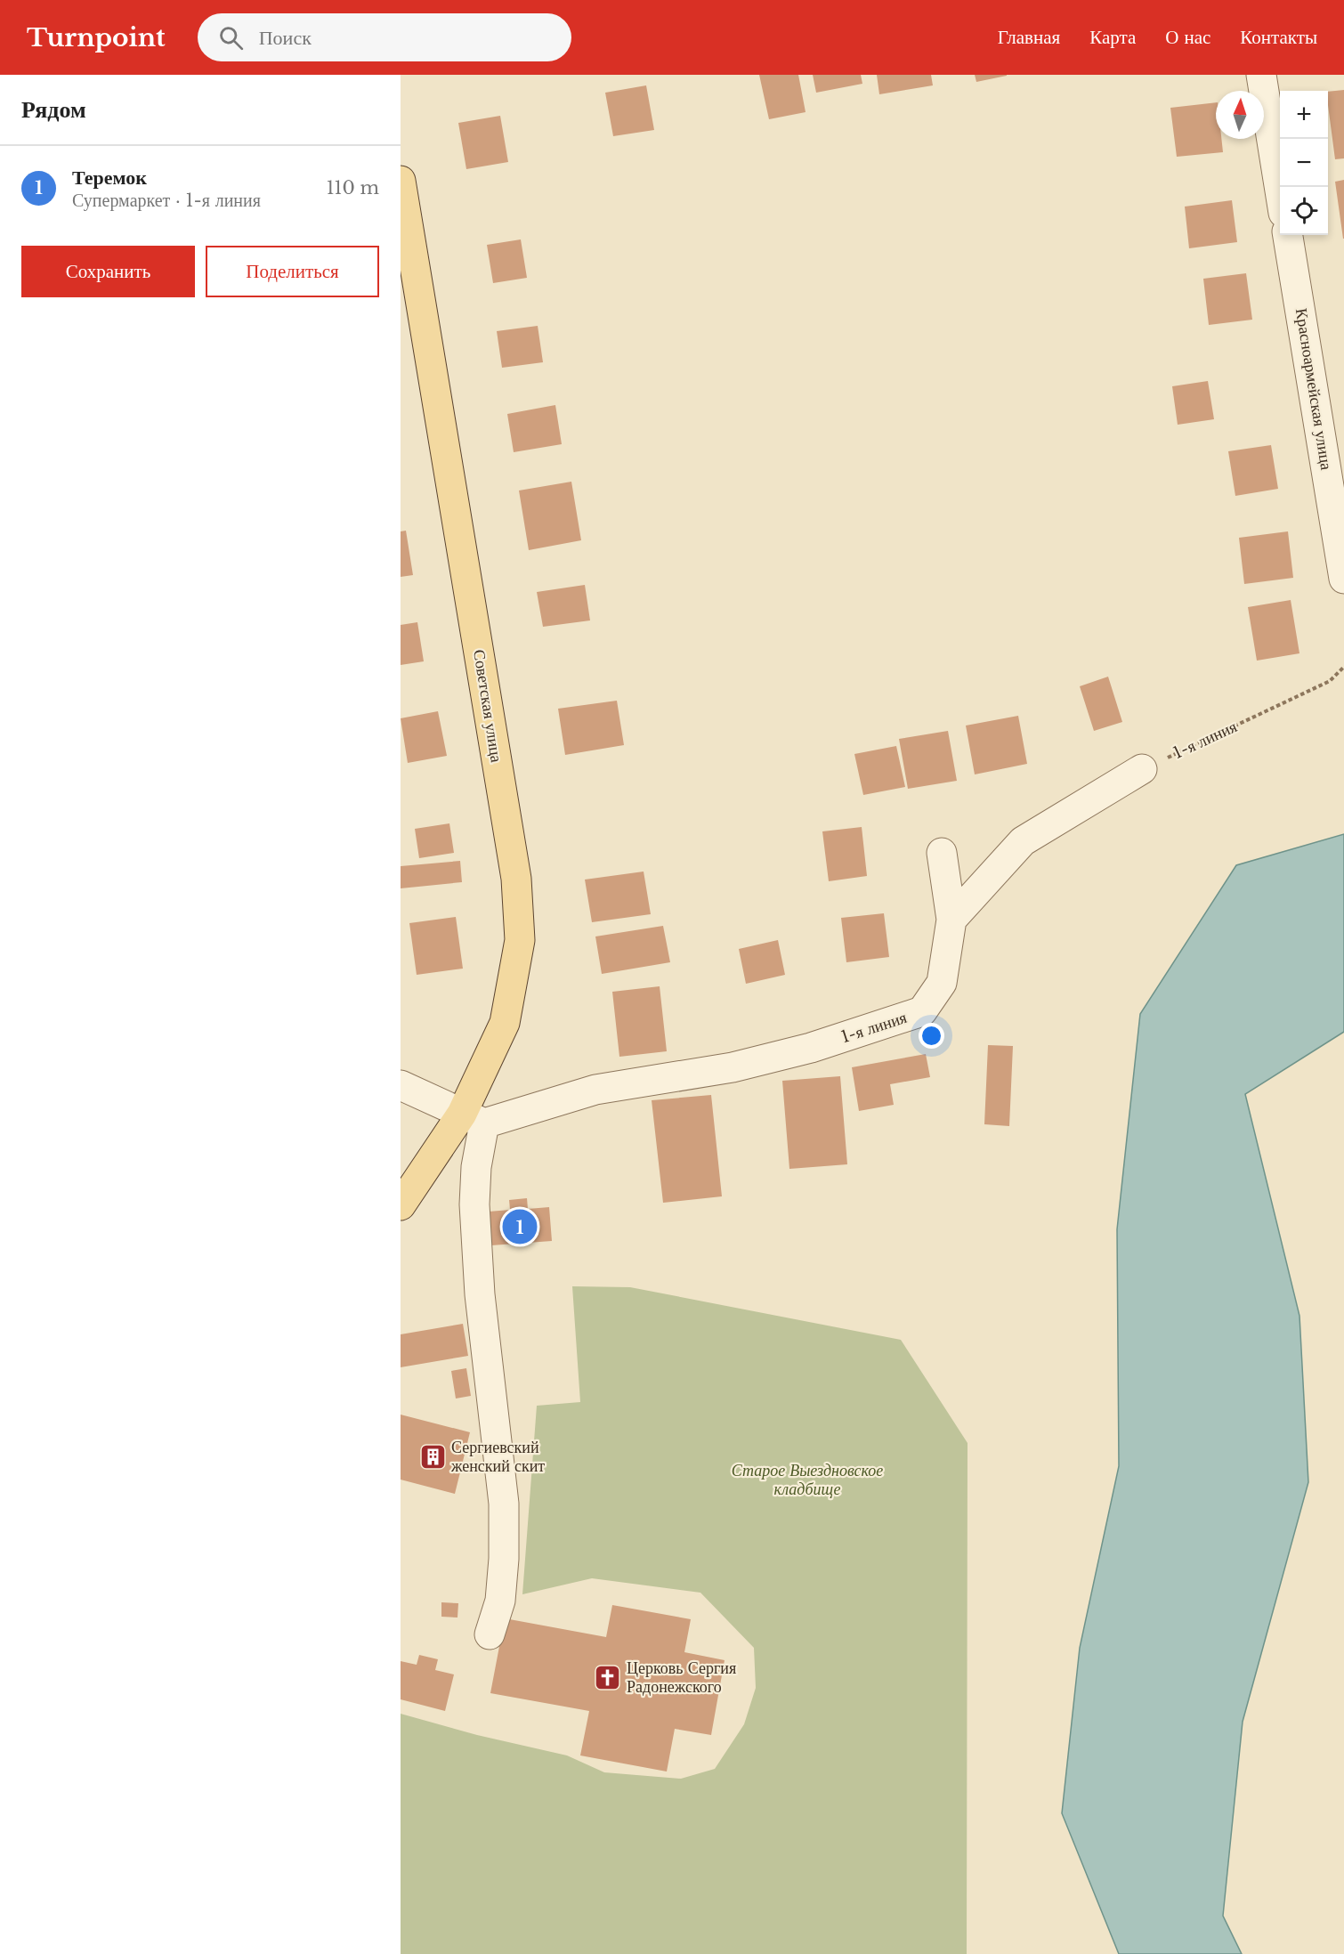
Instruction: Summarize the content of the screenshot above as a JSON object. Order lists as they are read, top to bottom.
{
  "streets": {
    "main road": ["Советская улица"],
    "street": ["Красноармейская улица", "1-я линия"]
  },
  "crossings": [
    ["Советская улица", "1-я линия"]
  ],
  "parks": ["Старое Выездновское кладбище"],
  "places": {
    "building": ["Сергиевский женский скит"],
    "church": ["Церковь Сергия Радонежского"]
  },
  "north": "top",
  "page": {
    "header": "Turnpoint",
    "search": "Поиск",
    "nav": [
      "Главная",
      "Карта",
      "О нас",
      "Контакты"
    ],
    "heading": "Рядом",
    "map_buttons": ["+", "−"],
    "list": [
      {
        "mark": "1",
        "name": "Теремок",
        "note": "Супермаркет · 1-я линия",
        "value": "110 m"
      }
    ],
    "buttons": ["Сохранить", "Поделиться"],
    "pins": "1"
  }
}
